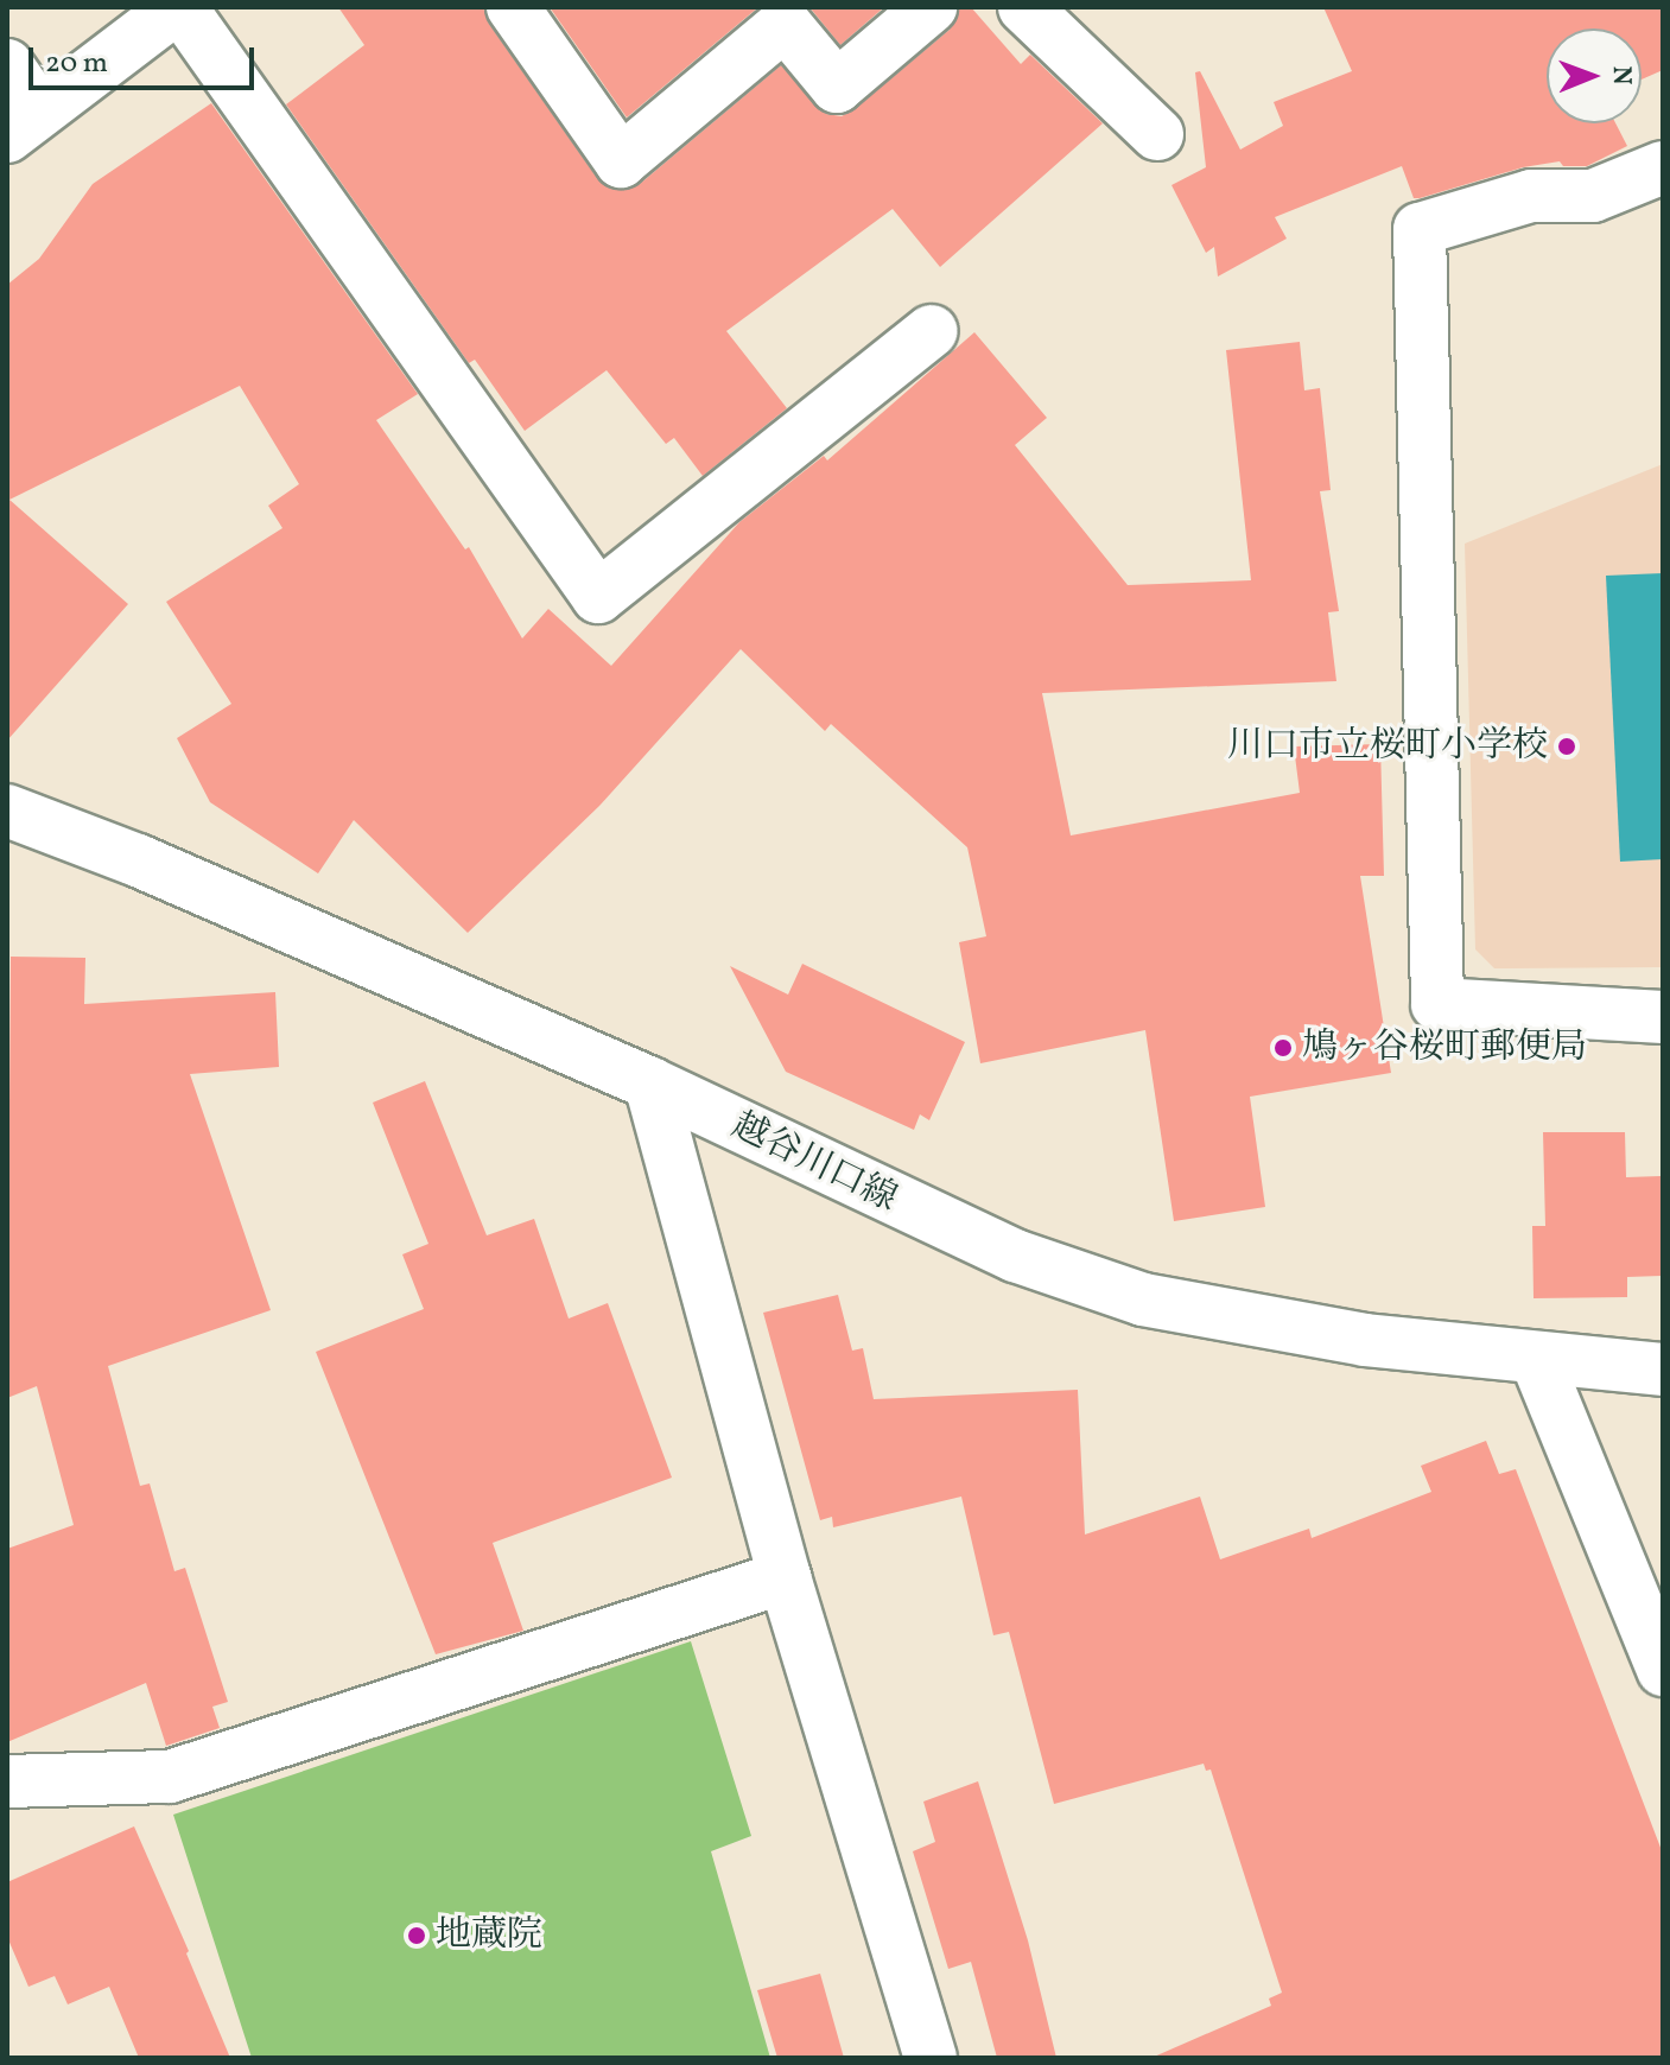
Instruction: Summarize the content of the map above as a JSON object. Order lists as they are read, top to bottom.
{
  "streets": {
    "street": ["越谷川口線"]
  },
  "places": ["川口市立桜町小学校", "鳩ヶ谷桜町郵便局", "地蔵院"],
  "scale_bar": "20 m",
  "north": "right"
}
